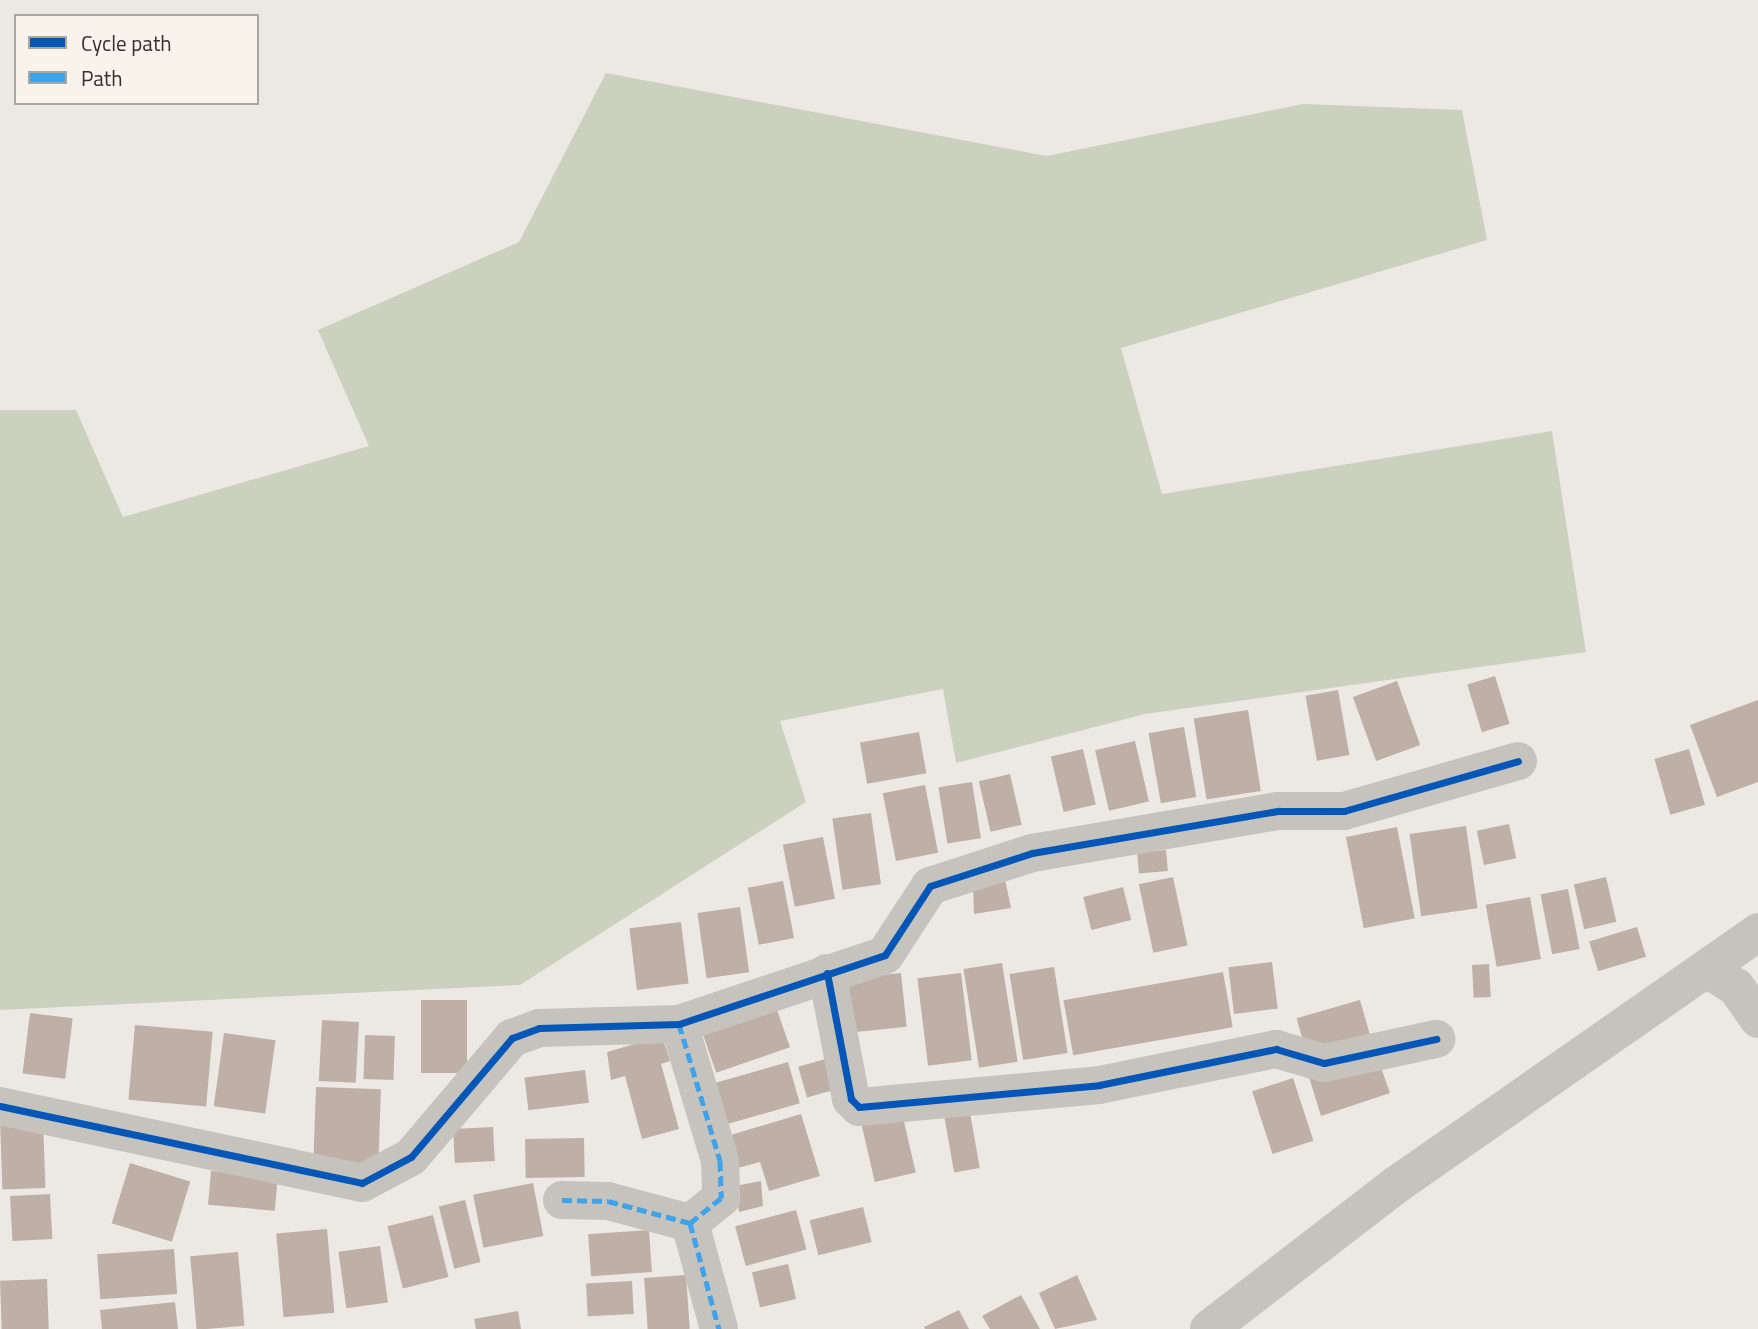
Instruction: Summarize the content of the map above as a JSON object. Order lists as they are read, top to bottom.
{
  "legend": ["Cycle path", "Path"]
}
